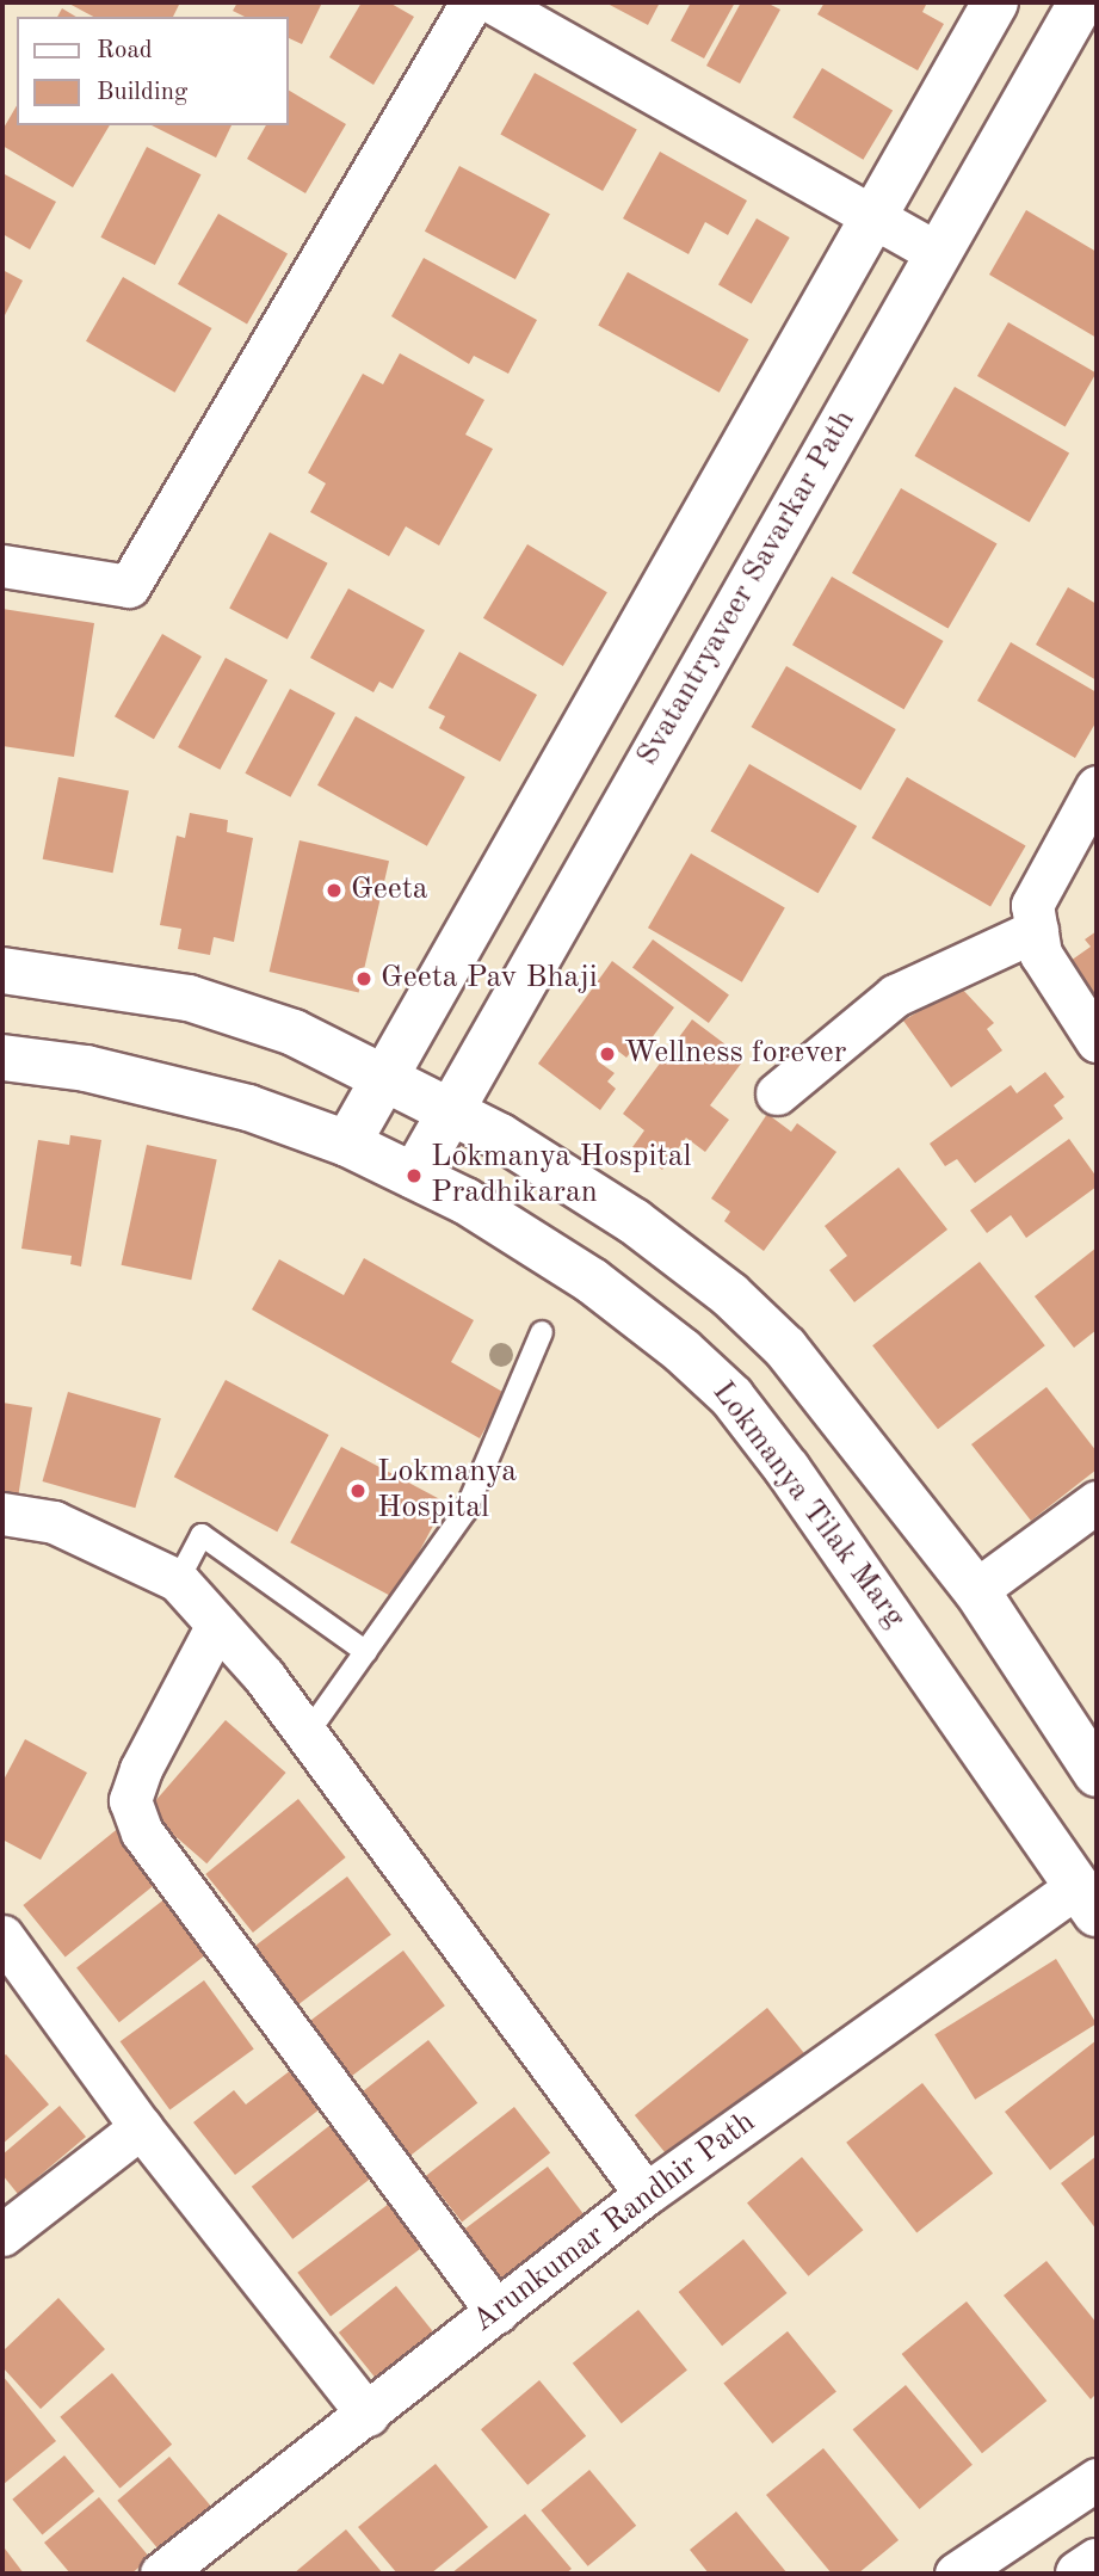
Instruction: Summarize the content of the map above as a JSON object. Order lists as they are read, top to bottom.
{
  "streets": {
    "main road": ["Svatantryaveer Savarkar Path", "Lokmanya Tilak Marg"],
    "street": ["Arunkumar Randhir Path"]
  },
  "crossings": [
    ["Svatantryaveer Savarkar Path", "Lokmanya Tilak Marg"],
    ["Lokmanya Tilak Marg", "Arunkumar Randhir Path"]
  ],
  "places": [
    "Geeta",
    "Geeta Pav Bhaji",
    "Wellness forever",
    "Lokmanya Hospital Pradhikaran",
    "Lokmanya Hospital"
  ],
  "legend": ["Road", "Building"]
}
